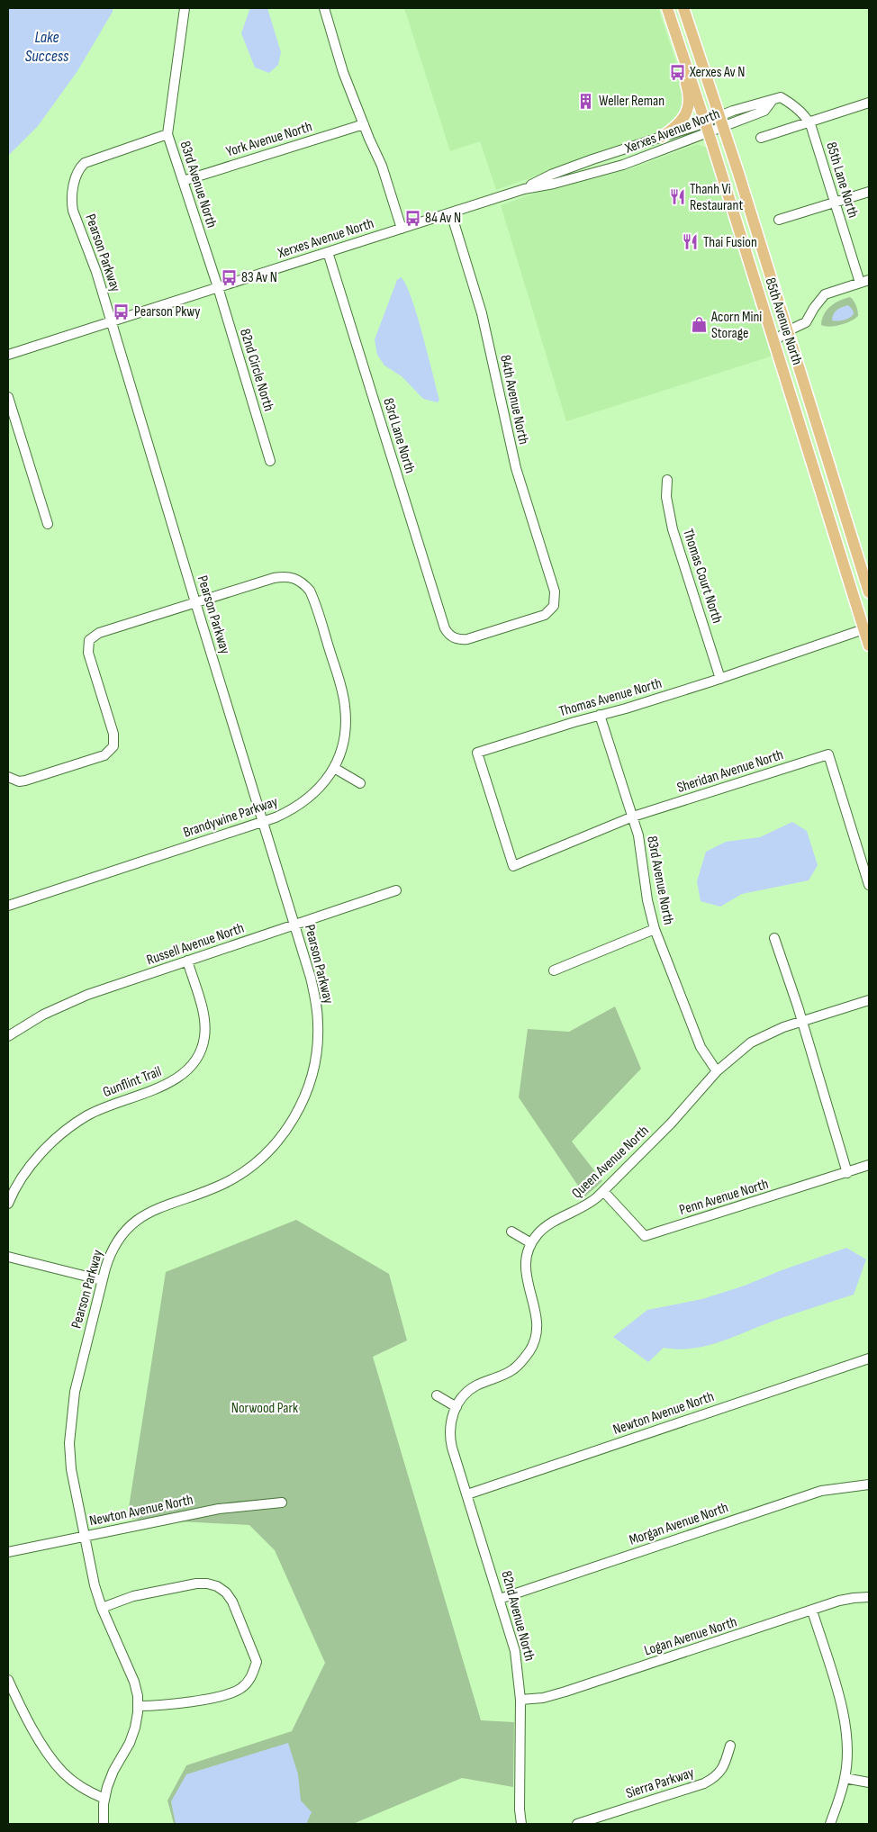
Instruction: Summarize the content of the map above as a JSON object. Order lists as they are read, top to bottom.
{
  "streets": {
    "main road": ["85th Avenue North"],
    "street": [
      "Xerxes Avenue North",
      "York Avenue North",
      "85th Lane North",
      "83rd Avenue North",
      "Pearson Parkway",
      "82nd Circle North",
      "84th Avenue North",
      "83rd Lane North",
      "Thomas Court North",
      "Thomas Avenue North",
      "Sheridan Avenue North",
      "Brandywine Parkway",
      "Russell Avenue North",
      "Gunflint Trail",
      "Queen Avenue North",
      "Penn Avenue North",
      "Newton Avenue North",
      "Morgan Avenue North",
      "82nd Avenue North",
      "Logan Avenue North",
      "Sierra Parkway"
    ]
  },
  "crossings": [
    ["Xerxes Avenue North", "85th Lane North"],
    ["Xerxes Avenue North", "83rd Avenue North"],
    ["Xerxes Avenue North", "Pearson Parkway"],
    ["Xerxes Avenue North", "85th Avenue North"],
    ["Xerxes Avenue North", "82nd Circle North"],
    ["Xerxes Avenue North", "84th Avenue North"],
    ["Xerxes Avenue North", "83rd Lane North"],
    ["York Avenue North", "83rd Avenue North"],
    ["83rd Avenue North", "Pearson Parkway"],
    ["83rd Avenue North", "82nd Circle North"],
    ["83rd Avenue North", "Thomas Avenue North"],
    ["83rd Avenue North", "Sheridan Avenue North"],
    ["83rd Avenue North", "Queen Avenue North"],
    ["Pearson Parkway", "Brandywine Parkway"],
    ["Pearson Parkway", "Russell Avenue North"],
    ["Pearson Parkway", "Newton Avenue North"],
    ["85th Avenue North", "Thomas Avenue North"],
    ["84th Avenue North", "83rd Lane North"],
    ["Thomas Court North", "Thomas Avenue North"],
    ["Thomas Avenue North", "Sheridan Avenue North"],
    ["Russell Avenue North", "Gunflint Trail"],
    ["Queen Avenue North", "Penn Avenue North"],
    ["Queen Avenue North", "82nd Avenue North"],
    ["Newton Avenue North", "82nd Avenue North"],
    ["Morgan Avenue North", "82nd Avenue North"],
    ["82nd Avenue North", "Logan Avenue North"]
  ],
  "water": ["Lake Success"],
  "parks": ["Norwood Park"],
  "places": {
    "bus stop": [
      "Xerxes Av N",
      "84 Av N",
      "83 Av N",
      "Pearson Pkwy"
    ],
    "building": ["Weller Reman"],
    "restaurant": ["Thanh Vi Restaurant", "Thai Fusion"],
    "shop": ["Acorn Mini Storage"]
  }
}
